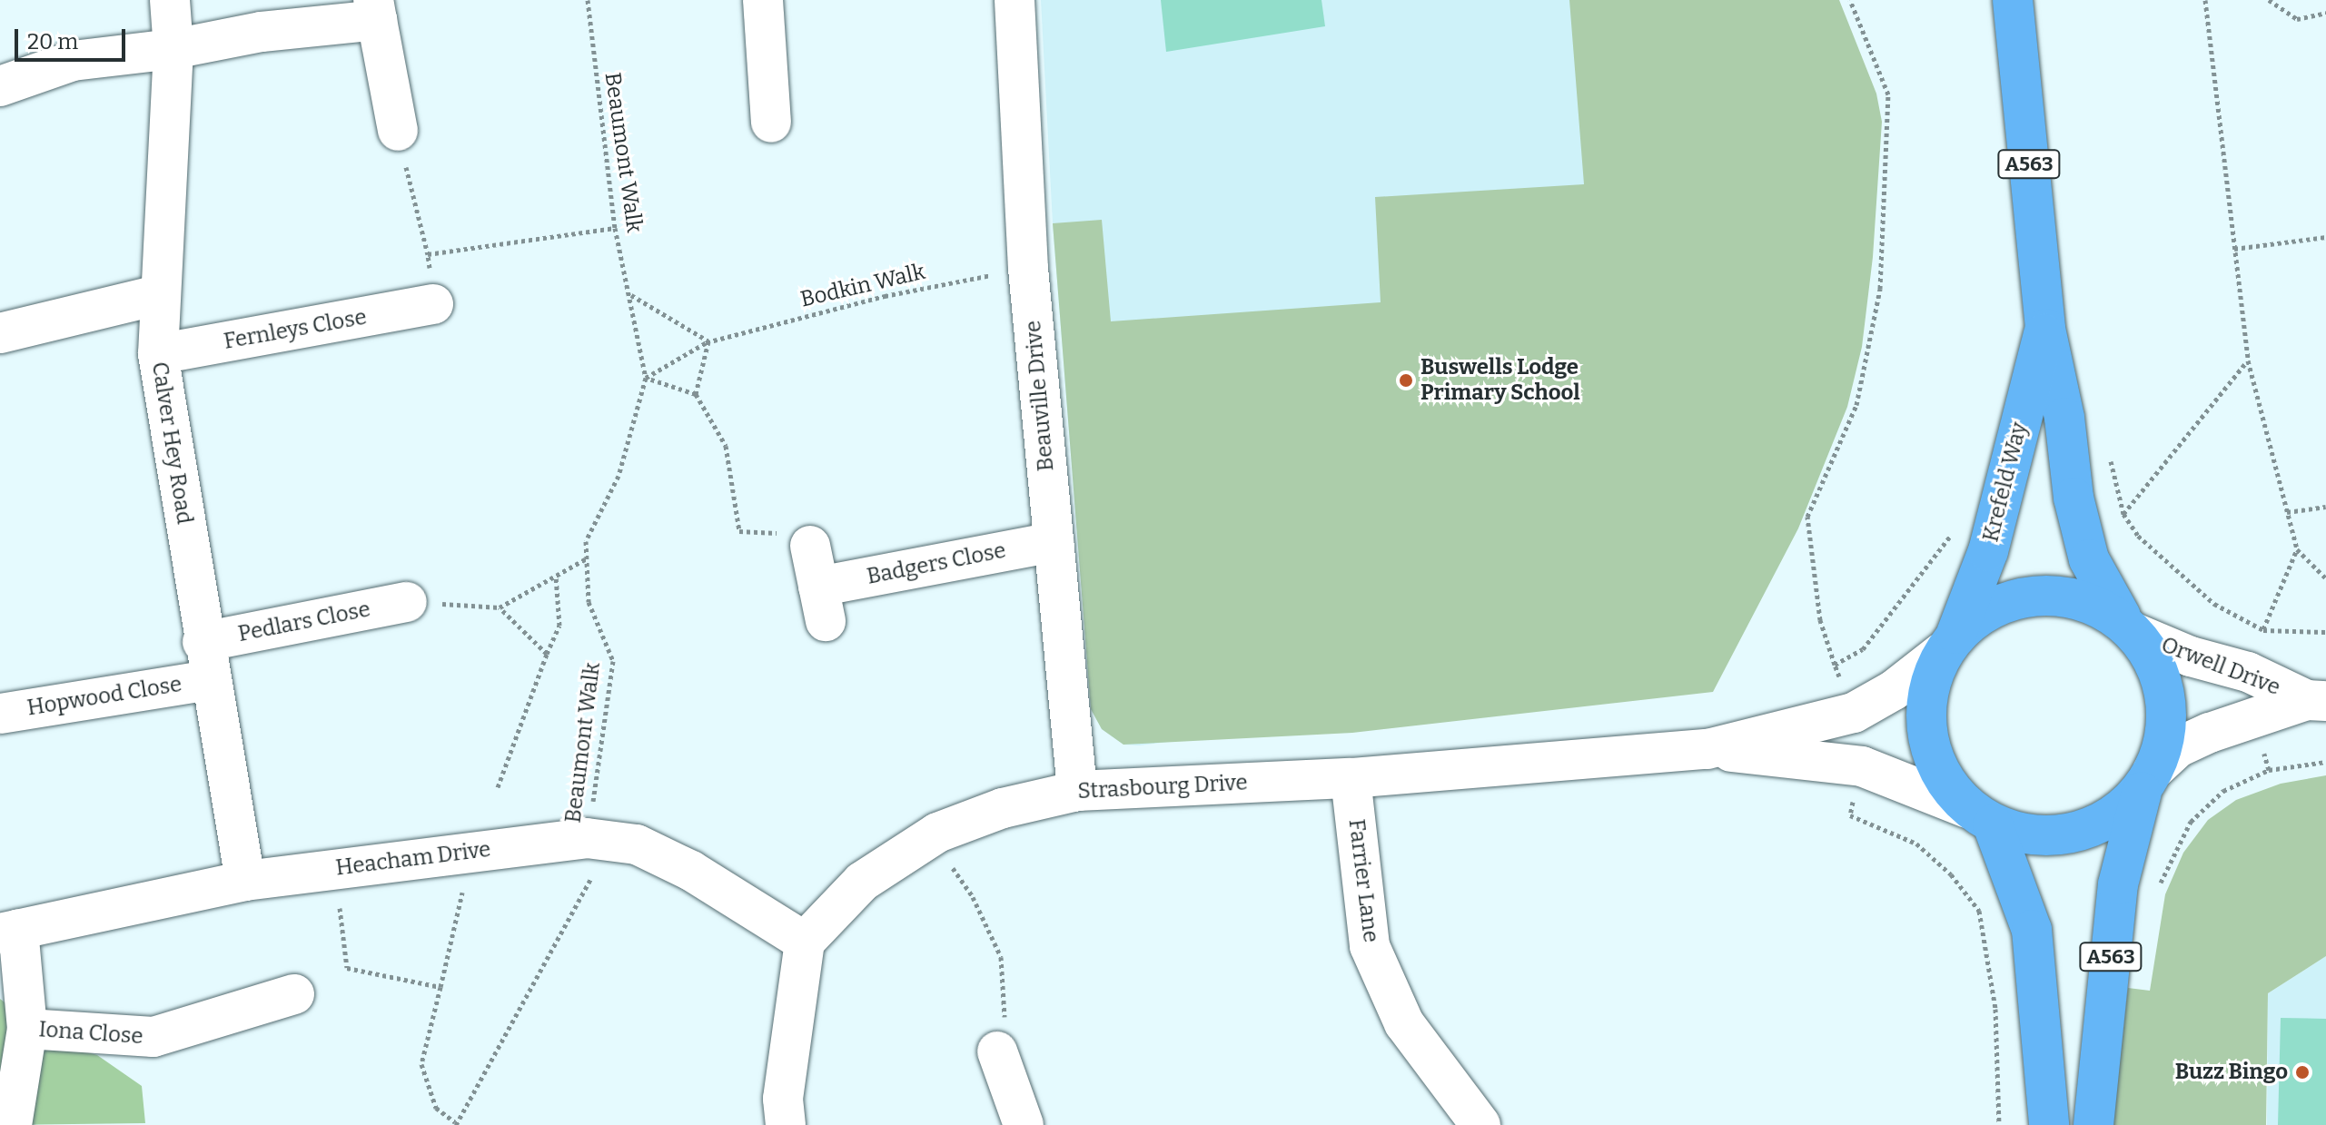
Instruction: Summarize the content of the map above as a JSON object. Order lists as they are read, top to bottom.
{
  "streets": {
    "highway": ["A563", "Krefeld Way"],
    "street": [
      "Fernleys Close",
      "Beauville Drive",
      "Calver Hey Road",
      "Badgers Close",
      "Pedlars Close",
      "Orwell Drive",
      "Hopwood Close",
      "Strasbourg Drive",
      "Heacham Drive",
      "Farrier Lane",
      "Iona Close"
    ],
    "path": ["Beaumont Walk", "Bodkin Walk"]
  },
  "crossings": [
    ["Beaumont Walk", "Bodkin Walk"],
    ["Beaumont Walk", "Heacham Drive"],
    ["A563", "Krefeld Way"],
    ["A563", "Orwell Drive"],
    ["A563", "Strasbourg Drive"],
    ["Bodkin Walk", "Beauville Drive"],
    ["Fernleys Close", "Calver Hey Road"],
    ["Beauville Drive", "Badgers Close"],
    ["Beauville Drive", "Strasbourg Drive"],
    ["Calver Hey Road", "Pedlars Close"],
    ["Calver Hey Road", "Hopwood Close"],
    ["Calver Hey Road", "Heacham Drive"],
    ["Krefeld Way", "Orwell Drive"],
    ["Krefeld Way", "Strasbourg Drive"],
    ["Pedlars Close", "Hopwood Close"],
    ["Orwell Drive", "Strasbourg Drive"],
    ["Strasbourg Drive", "Heacham Drive"],
    ["Strasbourg Drive", "Farrier Lane"],
    ["Heacham Drive", "Iona Close"]
  ],
  "places": ["Buswells Lodge Primary School", "Buzz Bingo"],
  "scale_bar": "20 m"
}
